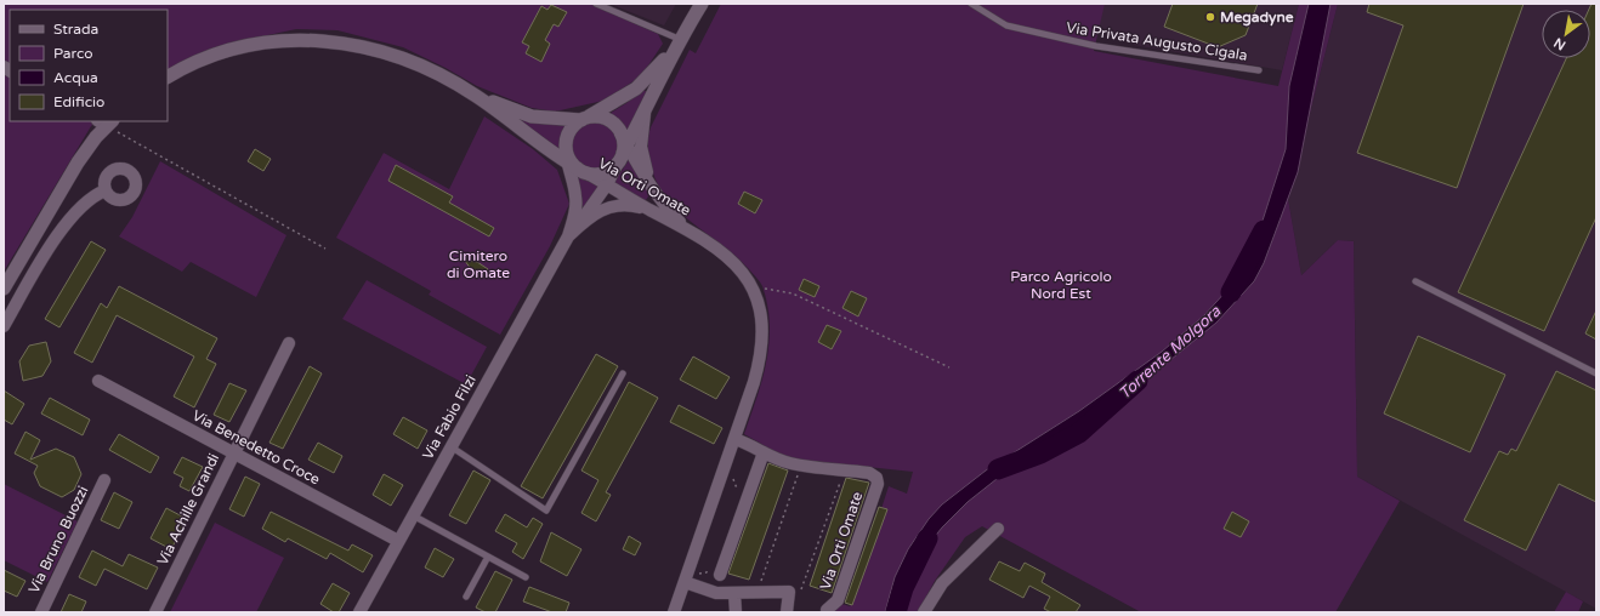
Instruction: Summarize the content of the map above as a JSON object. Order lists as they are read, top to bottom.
{
  "streets": {
    "street": [
      "Via Orti Omate",
      "Via Fabio Filzi",
      "Via Benedetto Croce",
      "Via Achille Grandi",
      "Via Bruno Buozzi"
    ],
    "lane": ["Via Privata Augusto Cigala"]
  },
  "crossings": [
    ["Via Orti Omate", "Via Fabio Filzi"],
    ["Via Fabio Filzi", "Via Benedetto Croce"],
    ["Via Benedetto Croce", "Via Achille Grandi"]
  ],
  "water": ["Torrente Molgora"],
  "parks": ["Cimitero di Omate", "Parco Agricolo Nord Est"],
  "places": ["Megadyne"],
  "legend": [
    "Strada",
    "Parco",
    "Acqua",
    "Edificio"
  ],
  "north": "bottom left"
}
